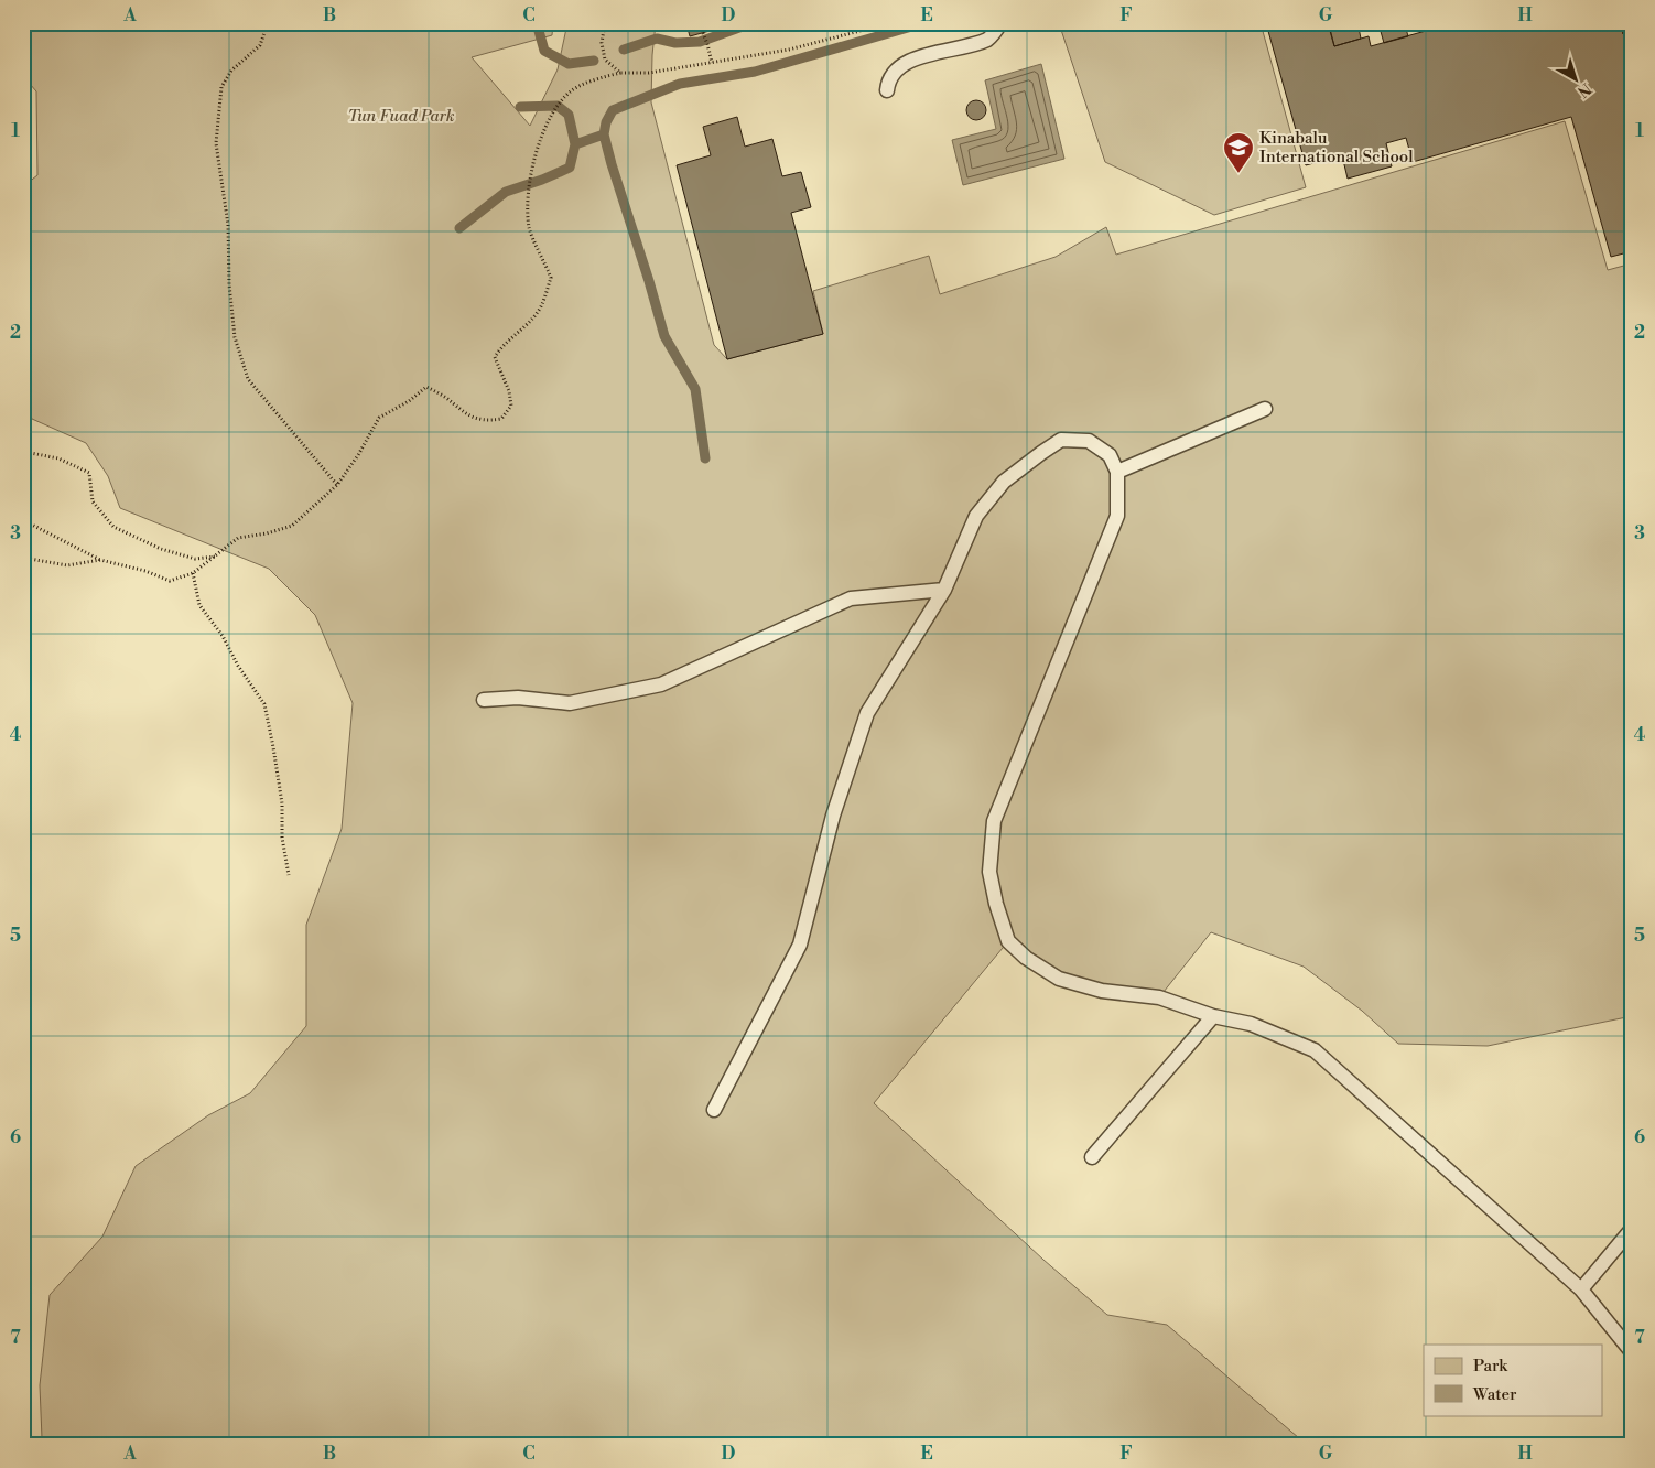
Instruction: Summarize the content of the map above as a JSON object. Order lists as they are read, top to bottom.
{
  "parks": ["Tun Fuad Park"],
  "places": {
    "school or university": ["Kinabalu International School"]
  },
  "legend": ["Park", "Water"],
  "north": "bottom right",
  "grid": {
    "columns": [
      "A",
      "B",
      "C",
      "D",
      "E",
      "F",
      "G",
      "H"
    ],
    "rows": [
      "1",
      "2",
      "3",
      "4",
      "5",
      "6",
      "7"
    ]
  }
}
